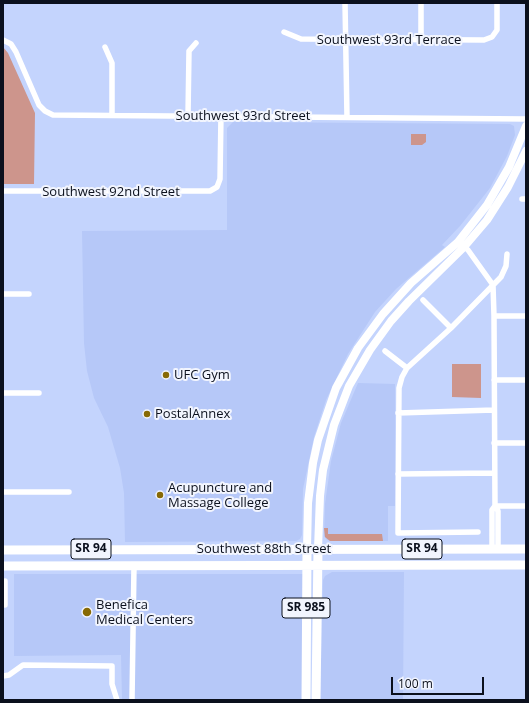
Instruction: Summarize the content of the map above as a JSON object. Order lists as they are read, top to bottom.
{
  "streets": {
    "main road": ["SR 94", "Southwest 88th Street", "SR 985"],
    "street": ["Southwest 93rd Terrace", "Southwest 93rd Street", "Southwest 92nd Street"]
  },
  "crossings": [
    ["Southwest 93rd Street", "Southwest 92nd Street"],
    ["Southwest 88th Street", "SR 985"]
  ],
  "places": [
    "UFC Gym",
    "PostalAnnex",
    "Acupuncture and Massage College",
    "Benefica Medical Centers"
  ],
  "scale_bar": "100 m"
}
